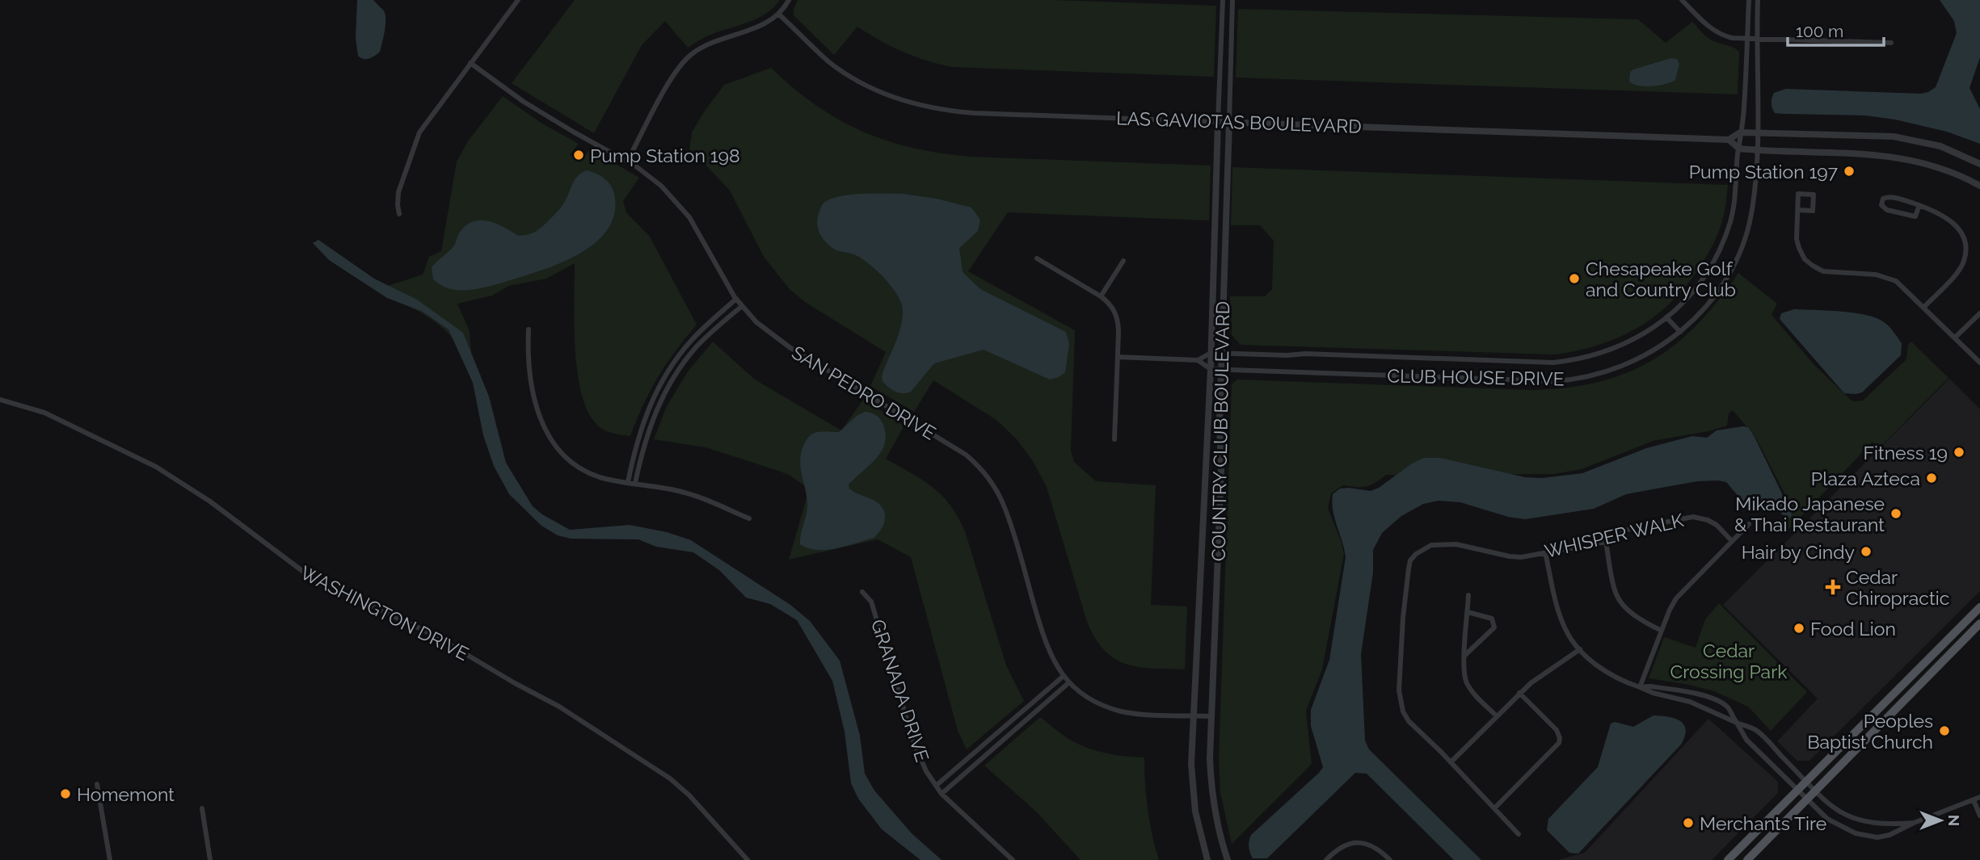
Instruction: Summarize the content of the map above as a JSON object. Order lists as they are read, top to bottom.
{
  "streets": {
    "street": [
      "LAS GAVIOTAS BOULEVARD",
      "CLUB HOUSE DRIVE",
      "SAN PEDRO DRIVE",
      "COUNTRY CLUB BOULEVARD",
      "WHISPER WALK",
      "WASHINGTON DRIVE",
      "GRANADA DRIVE"
    ]
  },
  "crossings": [
    ["LAS GAVIOTAS BOULEVARD", "COUNTRY CLUB BOULEVARD"],
    ["CLUB HOUSE DRIVE", "COUNTRY CLUB BOULEVARD"],
    ["SAN PEDRO DRIVE", "COUNTRY CLUB BOULEVARD"]
  ],
  "parks": ["Cedar Crossing Park"],
  "places": {
    "other": [
      "Pump Station 198",
      "Pump Station 197",
      "Chesapeake Golf and Country Club",
      "Fitness 19",
      "Plaza Azteca",
      "Mikado Japanese & Thai Restaurant",
      "Hair by Cindy",
      "Food Lion",
      "Peoples Baptist Church",
      "Homemont",
      "Merchants Tire"
    ],
    "health": ["Cedar Chiropractic"]
  },
  "scale_bar": "100 m",
  "north": "right"
}
